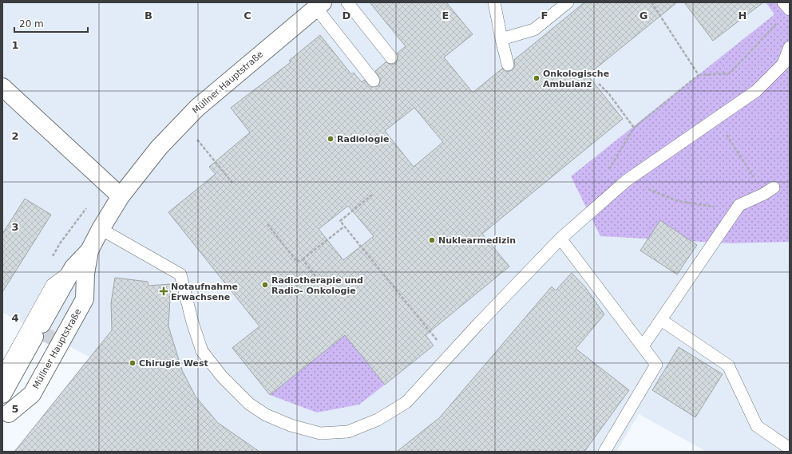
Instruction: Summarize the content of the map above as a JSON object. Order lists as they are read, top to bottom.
{
  "streets": {
    "street": ["Müllner Hauptstraße"]
  },
  "places": {
    "other": [
      "Onkologische Ambulanz",
      "Radiologie",
      "Nuklearmedizin",
      "Radiotherapie und Radio- Onkologie",
      "Chirugie West"
    ],
    "health": ["Notaufnahme Erwachsene"]
  },
  "scale_bar": "20 m",
  "grid": {
    "columns": [
      "B",
      "C",
      "D",
      "E",
      "F",
      "G",
      "H"
    ],
    "rows": [
      "1",
      "2",
      "3",
      "4",
      "5"
    ]
  }
}
